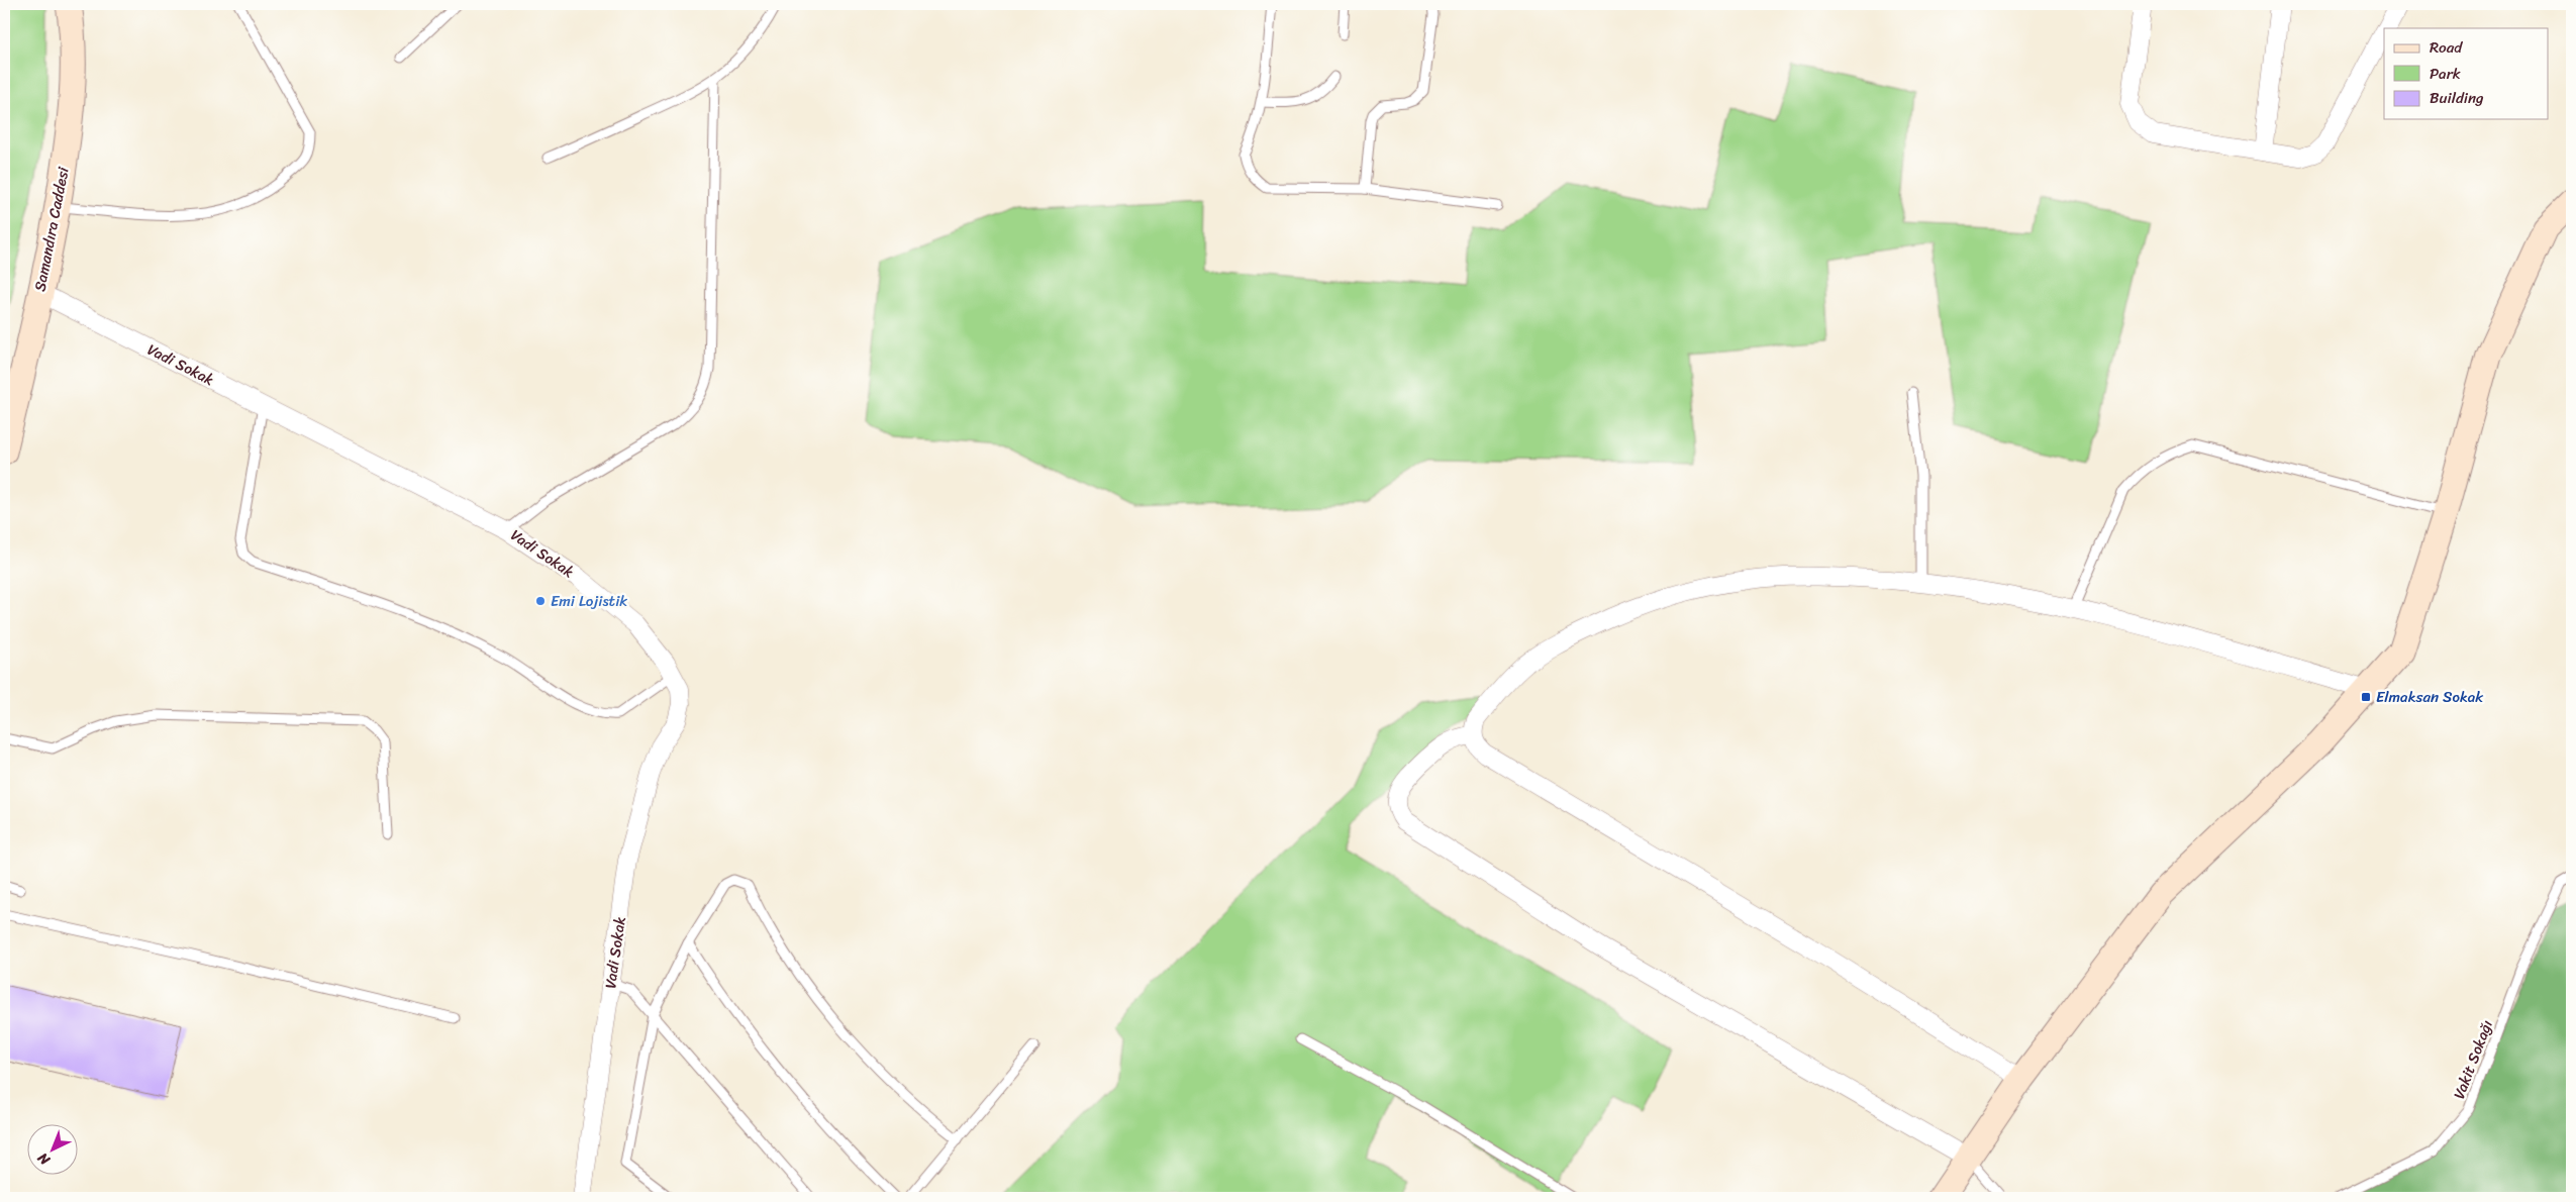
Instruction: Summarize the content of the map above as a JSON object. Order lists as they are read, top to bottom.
{
  "streets": {
    "street": ["Samandıra Caddesi", "Vadi Sokak"],
    "lane": ["Vakit Sokağı"]
  },
  "crossings": [
    ["Samandıra Caddesi", "Vadi Sokak"]
  ],
  "places": {
    "other": ["Emi Lojistik"],
    "transit": ["Elmaksan Sokak"]
  },
  "legend": ["Road", "Park", "Building"],
  "north": "bottom left"
}
